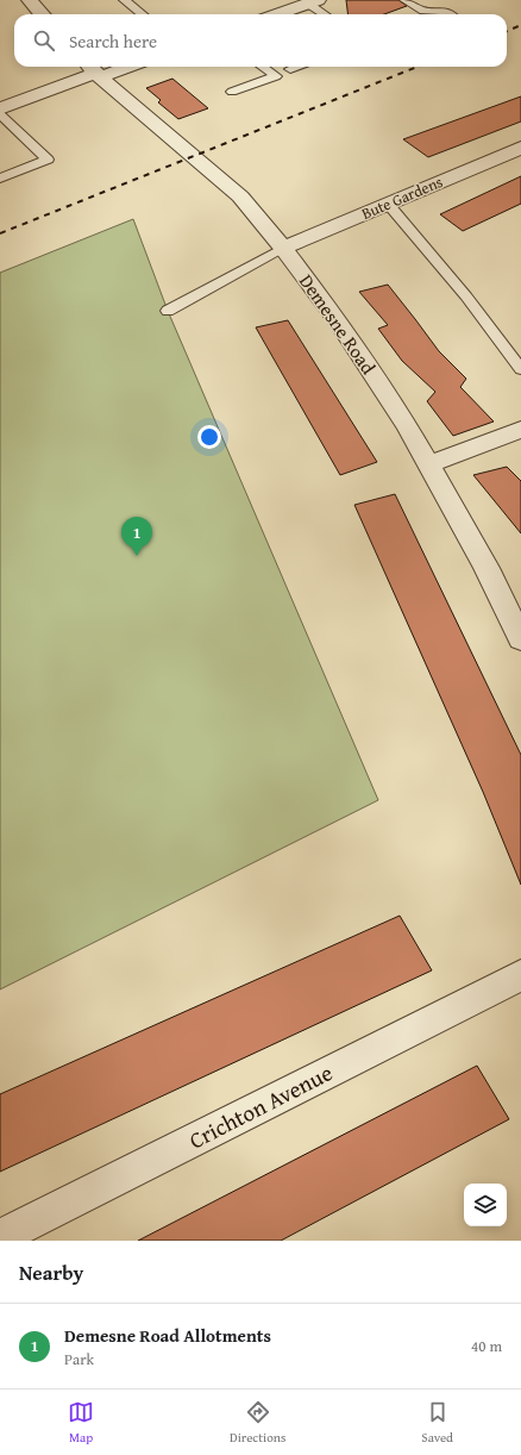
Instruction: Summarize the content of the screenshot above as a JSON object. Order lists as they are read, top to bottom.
{
  "streets": {
    "street": ["Bute Gardens", "Demesne Road", "Crichton Avenue"]
  },
  "crossings": [
    ["Bute Gardens", "Demesne Road"]
  ],
  "page": {
    "search": "Search here",
    "pins": "1",
    "heading": "Nearby",
    "list": [
      {
        "mark": "1",
        "name": "Demesne Road Allotments",
        "note": "Park",
        "value": "40 m"
      }
    ],
    "nav": ["Map", "Directions", "Saved"]
  }
}
